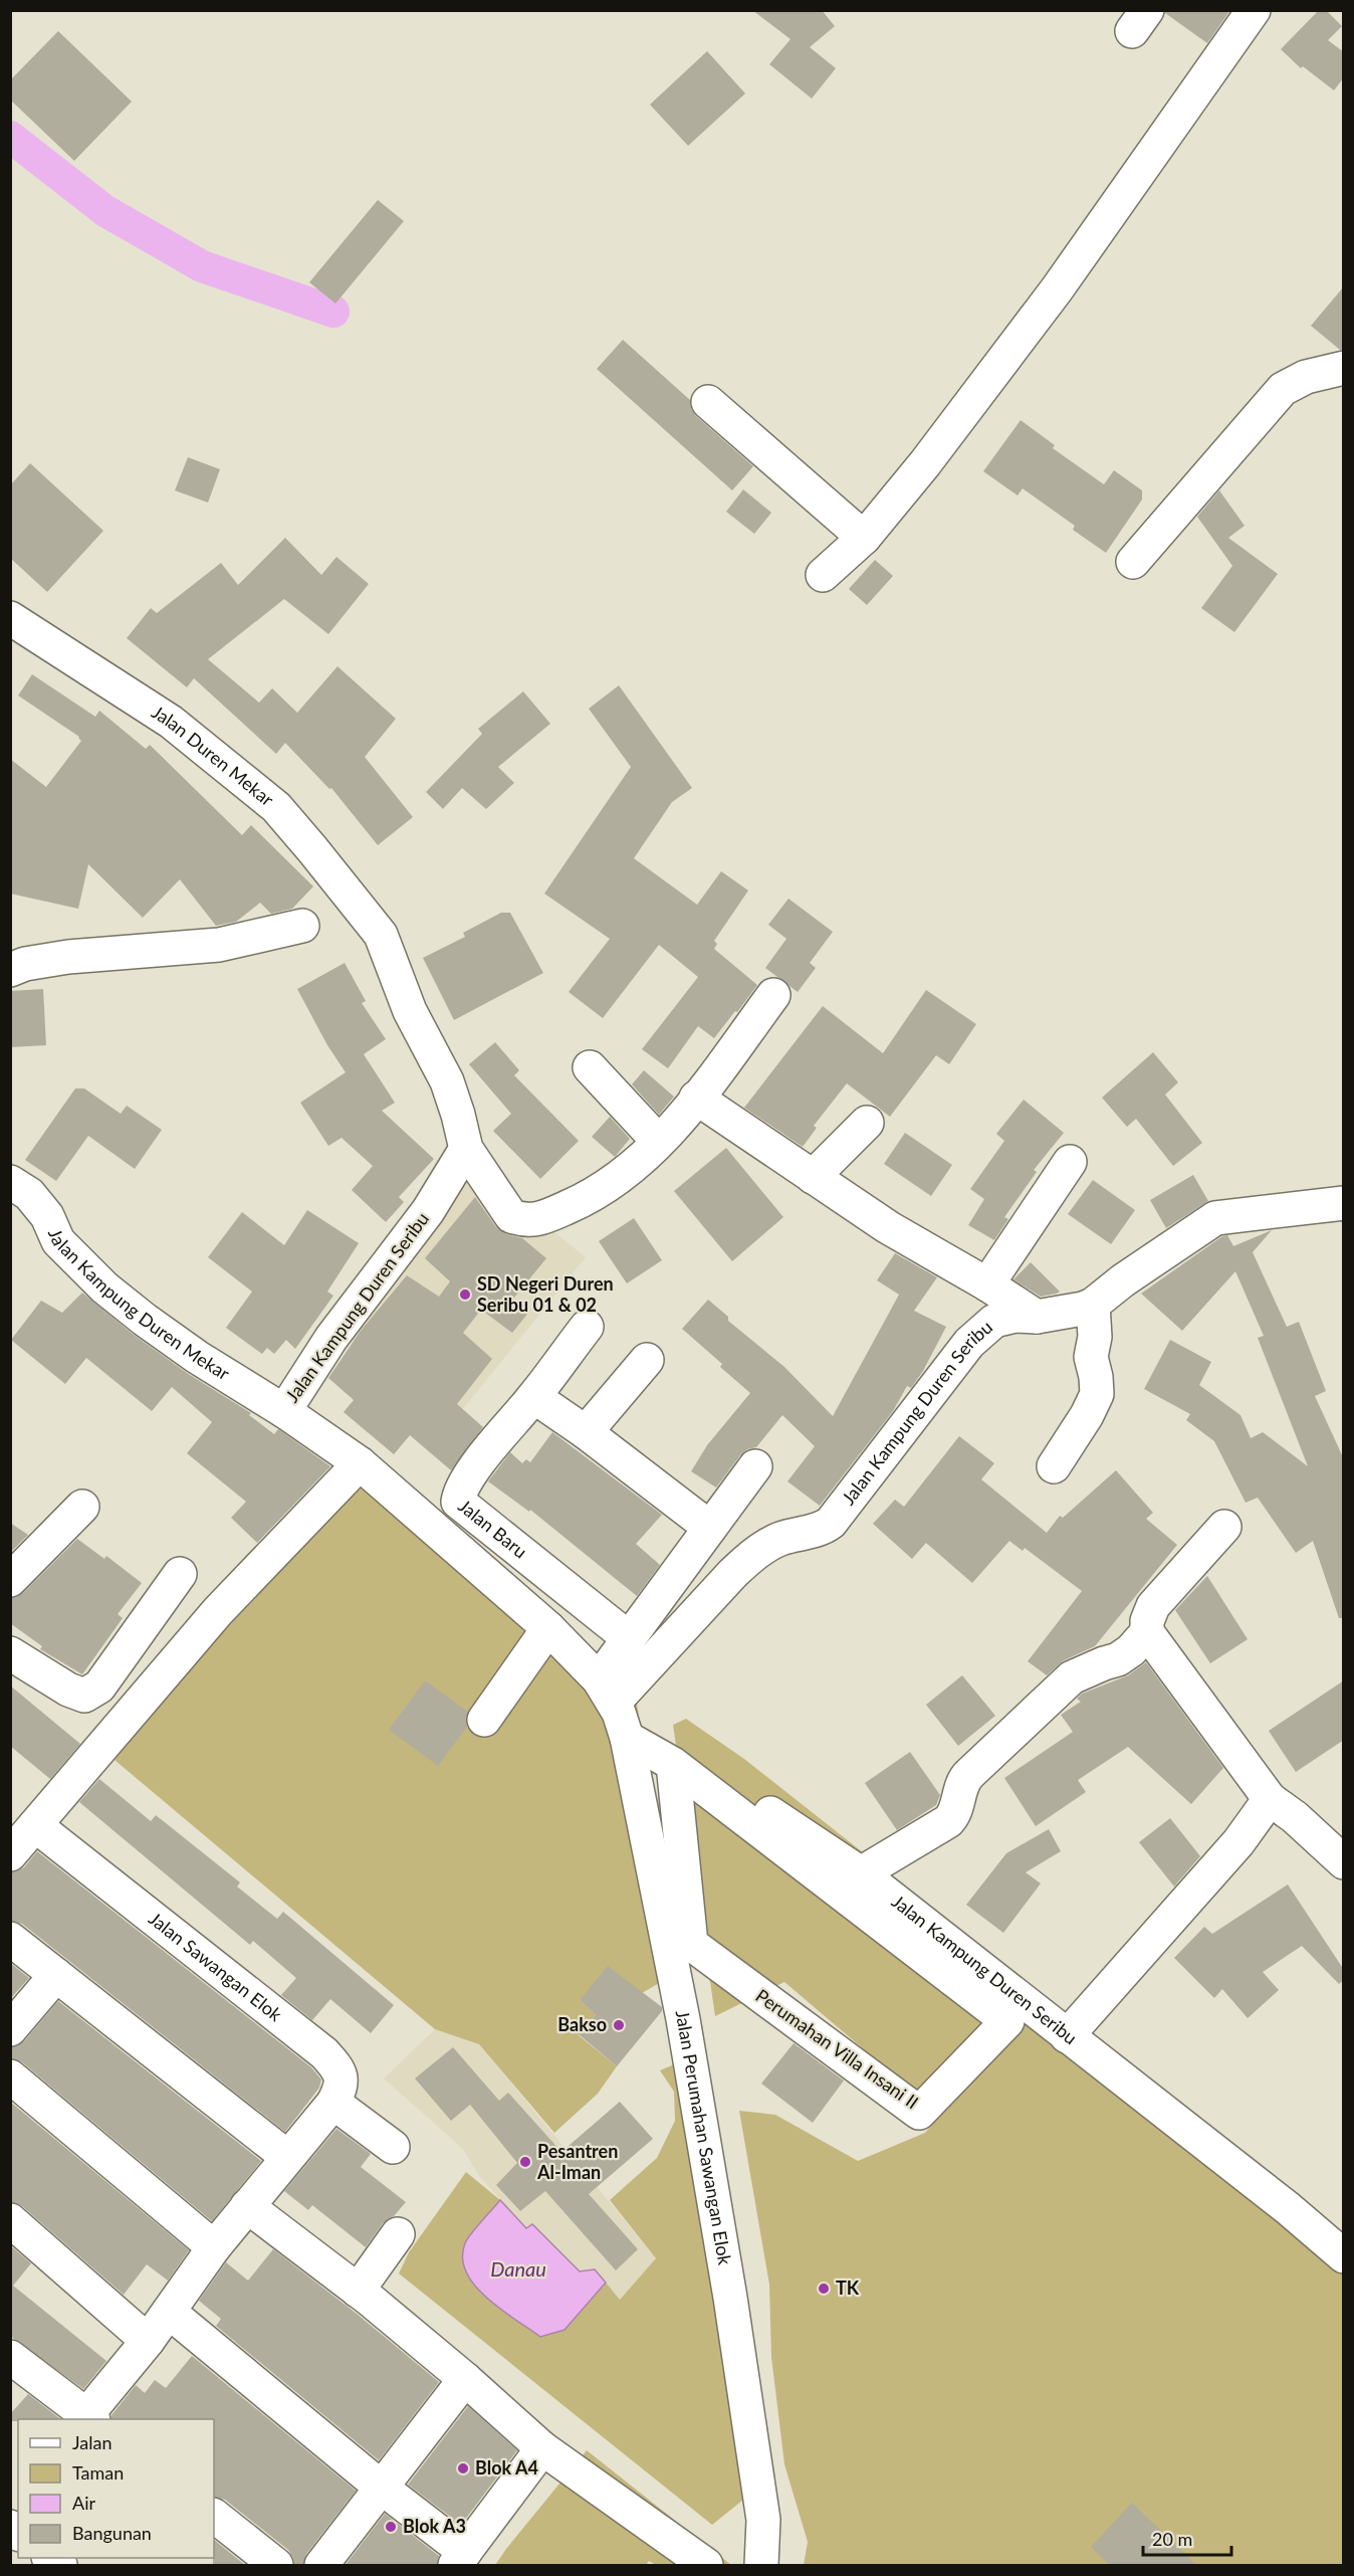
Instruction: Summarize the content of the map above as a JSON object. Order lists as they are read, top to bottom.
{
  "streets": {
    "street": [
      "Jalan Duren Mekar",
      "Jalan Kampung Duren Mekar",
      "Jalan Kampung Duren Seribu",
      "Jalan Baru",
      "Jalan Sawangan Elok",
      "Perumahan Villa Insani II",
      "Jalan Perumahan Sawangan Elok"
    ]
  },
  "crossings": [
    ["Jalan Duren Mekar", "Jalan Kampung Duren Seribu"],
    ["Jalan Kampung Duren Mekar", "Jalan Kampung Duren Seribu"],
    ["Jalan Kampung Duren Seribu", "Perumahan Villa Insani II"],
    ["Jalan Kampung Duren Seribu", "Jalan Perumahan Sawangan Elok"],
    ["Perumahan Villa Insani II", "Jalan Perumahan Sawangan Elok"]
  ],
  "water": ["Danau"],
  "places": [
    "SD Negeri Duren Seribu 01 & 02",
    "Bakso",
    "Pesantren Al-Iman",
    "TK",
    "Blok A4",
    "Blok A3"
  ],
  "legend": [
    "Jalan",
    "Taman",
    "Air",
    "Bangunan"
  ],
  "scale_bar": "20 m"
}
